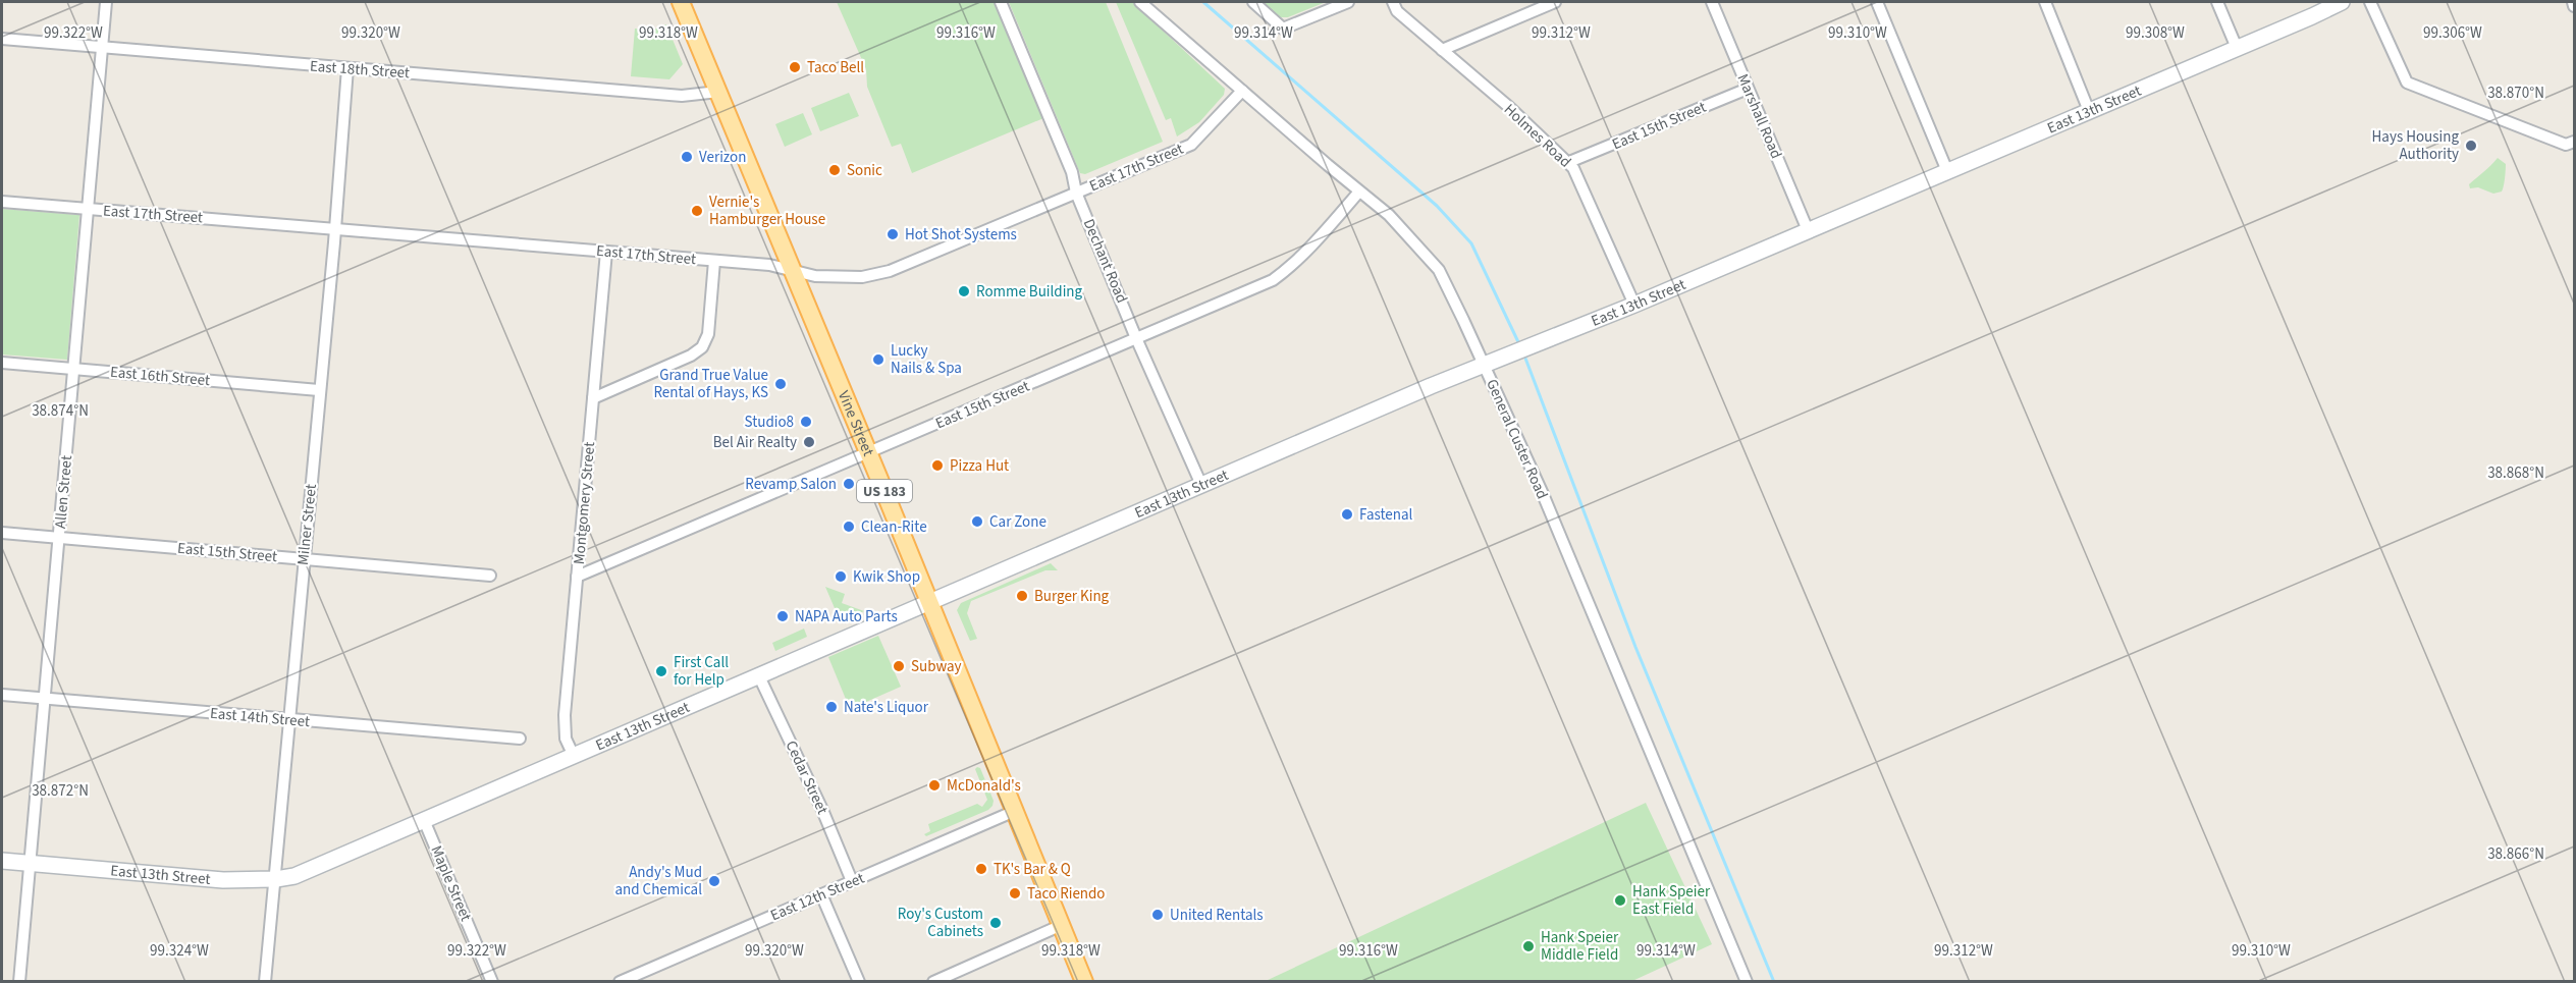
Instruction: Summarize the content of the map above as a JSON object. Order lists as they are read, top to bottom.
{
  "streets": {
    "main road": ["Vine Street", "US 183"],
    "street": [
      "East 18th Street",
      "East 13th Street",
      "Marshall Road",
      "East 15th Street",
      "Holmes Road",
      "East 17th Street",
      "Dechant Road",
      "East 16th Street",
      "General Custer Road",
      "Allen Street",
      "Montgomery Street",
      "Milner Street",
      "East 14th Street",
      "Cedar Street",
      "Maple Street",
      "East 12th Street"
    ]
  },
  "crossings": [
    ["East 18th Street", "Vine Street"],
    ["East 18th Street", "Allen Street"],
    ["East 18th Street", "Milner Street"],
    ["East 13th Street", "Marshall Road"],
    ["East 13th Street", "Holmes Road"],
    ["East 13th Street", "Dechant Road"],
    ["East 13th Street", "Vine Street"],
    ["East 13th Street", "General Custer Road"],
    ["East 13th Street", "Allen Street"],
    ["East 13th Street", "Montgomery Street"],
    ["East 13th Street", "Milner Street"],
    ["East 13th Street", "Cedar Street"],
    ["East 13th Street", "Maple Street"],
    ["Marshall Road", "East 15th Street"],
    ["East 15th Street", "Holmes Road"],
    ["East 15th Street", "Dechant Road"],
    ["East 15th Street", "Vine Street"],
    ["East 15th Street", "General Custer Road"],
    ["East 15th Street", "Allen Street"],
    ["East 15th Street", "Montgomery Street"],
    ["East 15th Street", "Milner Street"],
    ["East 17th Street", "Dechant Road"],
    ["East 17th Street", "Vine Street"],
    ["East 17th Street", "General Custer Road"],
    ["East 17th Street", "Allen Street"],
    ["East 17th Street", "Montgomery Street"],
    ["East 17th Street", "Milner Street"],
    ["East 16th Street", "Allen Street"],
    ["East 16th Street", "Milner Street"],
    ["Vine Street", "East 12th Street"],
    ["Allen Street", "East 14th Street"],
    ["Milner Street", "East 14th Street"],
    ["Cedar Street", "East 12th Street"]
  ],
  "places": [
    "Taco Bell",
    "Hays Housing Authority",
    "Verizon",
    "Sonic",
    "Vernie's Hamburger House",
    "Hot Shot Systems",
    "Romme Building",
    "Lucky Nails & Spa",
    "Grand True Value Rental of Hays, KS",
    "Studio8",
    "Bel Air Realty",
    "Pizza Hut",
    "Revamp Salon",
    "Fastenal",
    "Car Zone",
    "Clean-Rite",
    "Kwik Shop",
    "Burger King",
    "NAPA Auto Parts",
    "Subway",
    "First Call for Help",
    "Nate's Liquor",
    "McDonald's",
    "TK's Bar & Q",
    "Andy's Mud and Chemical",
    "Taco Riendo",
    "Hank Speier East Field",
    "United Rentals",
    "Roy's Custom Cabinets",
    "Hank Speier Middle Field"
  ],
  "coordinates": [
    "99.322°W",
    "99.320°W",
    "99.318°W",
    "99.316°W",
    "99.314°W",
    "99.312°W",
    "99.310°W",
    "99.308°W",
    "99.306°W",
    "38.870°N",
    "38.874°N",
    "38.868°N",
    "38.872°N",
    "38.866°N",
    "99.324°W"
  ]
}
